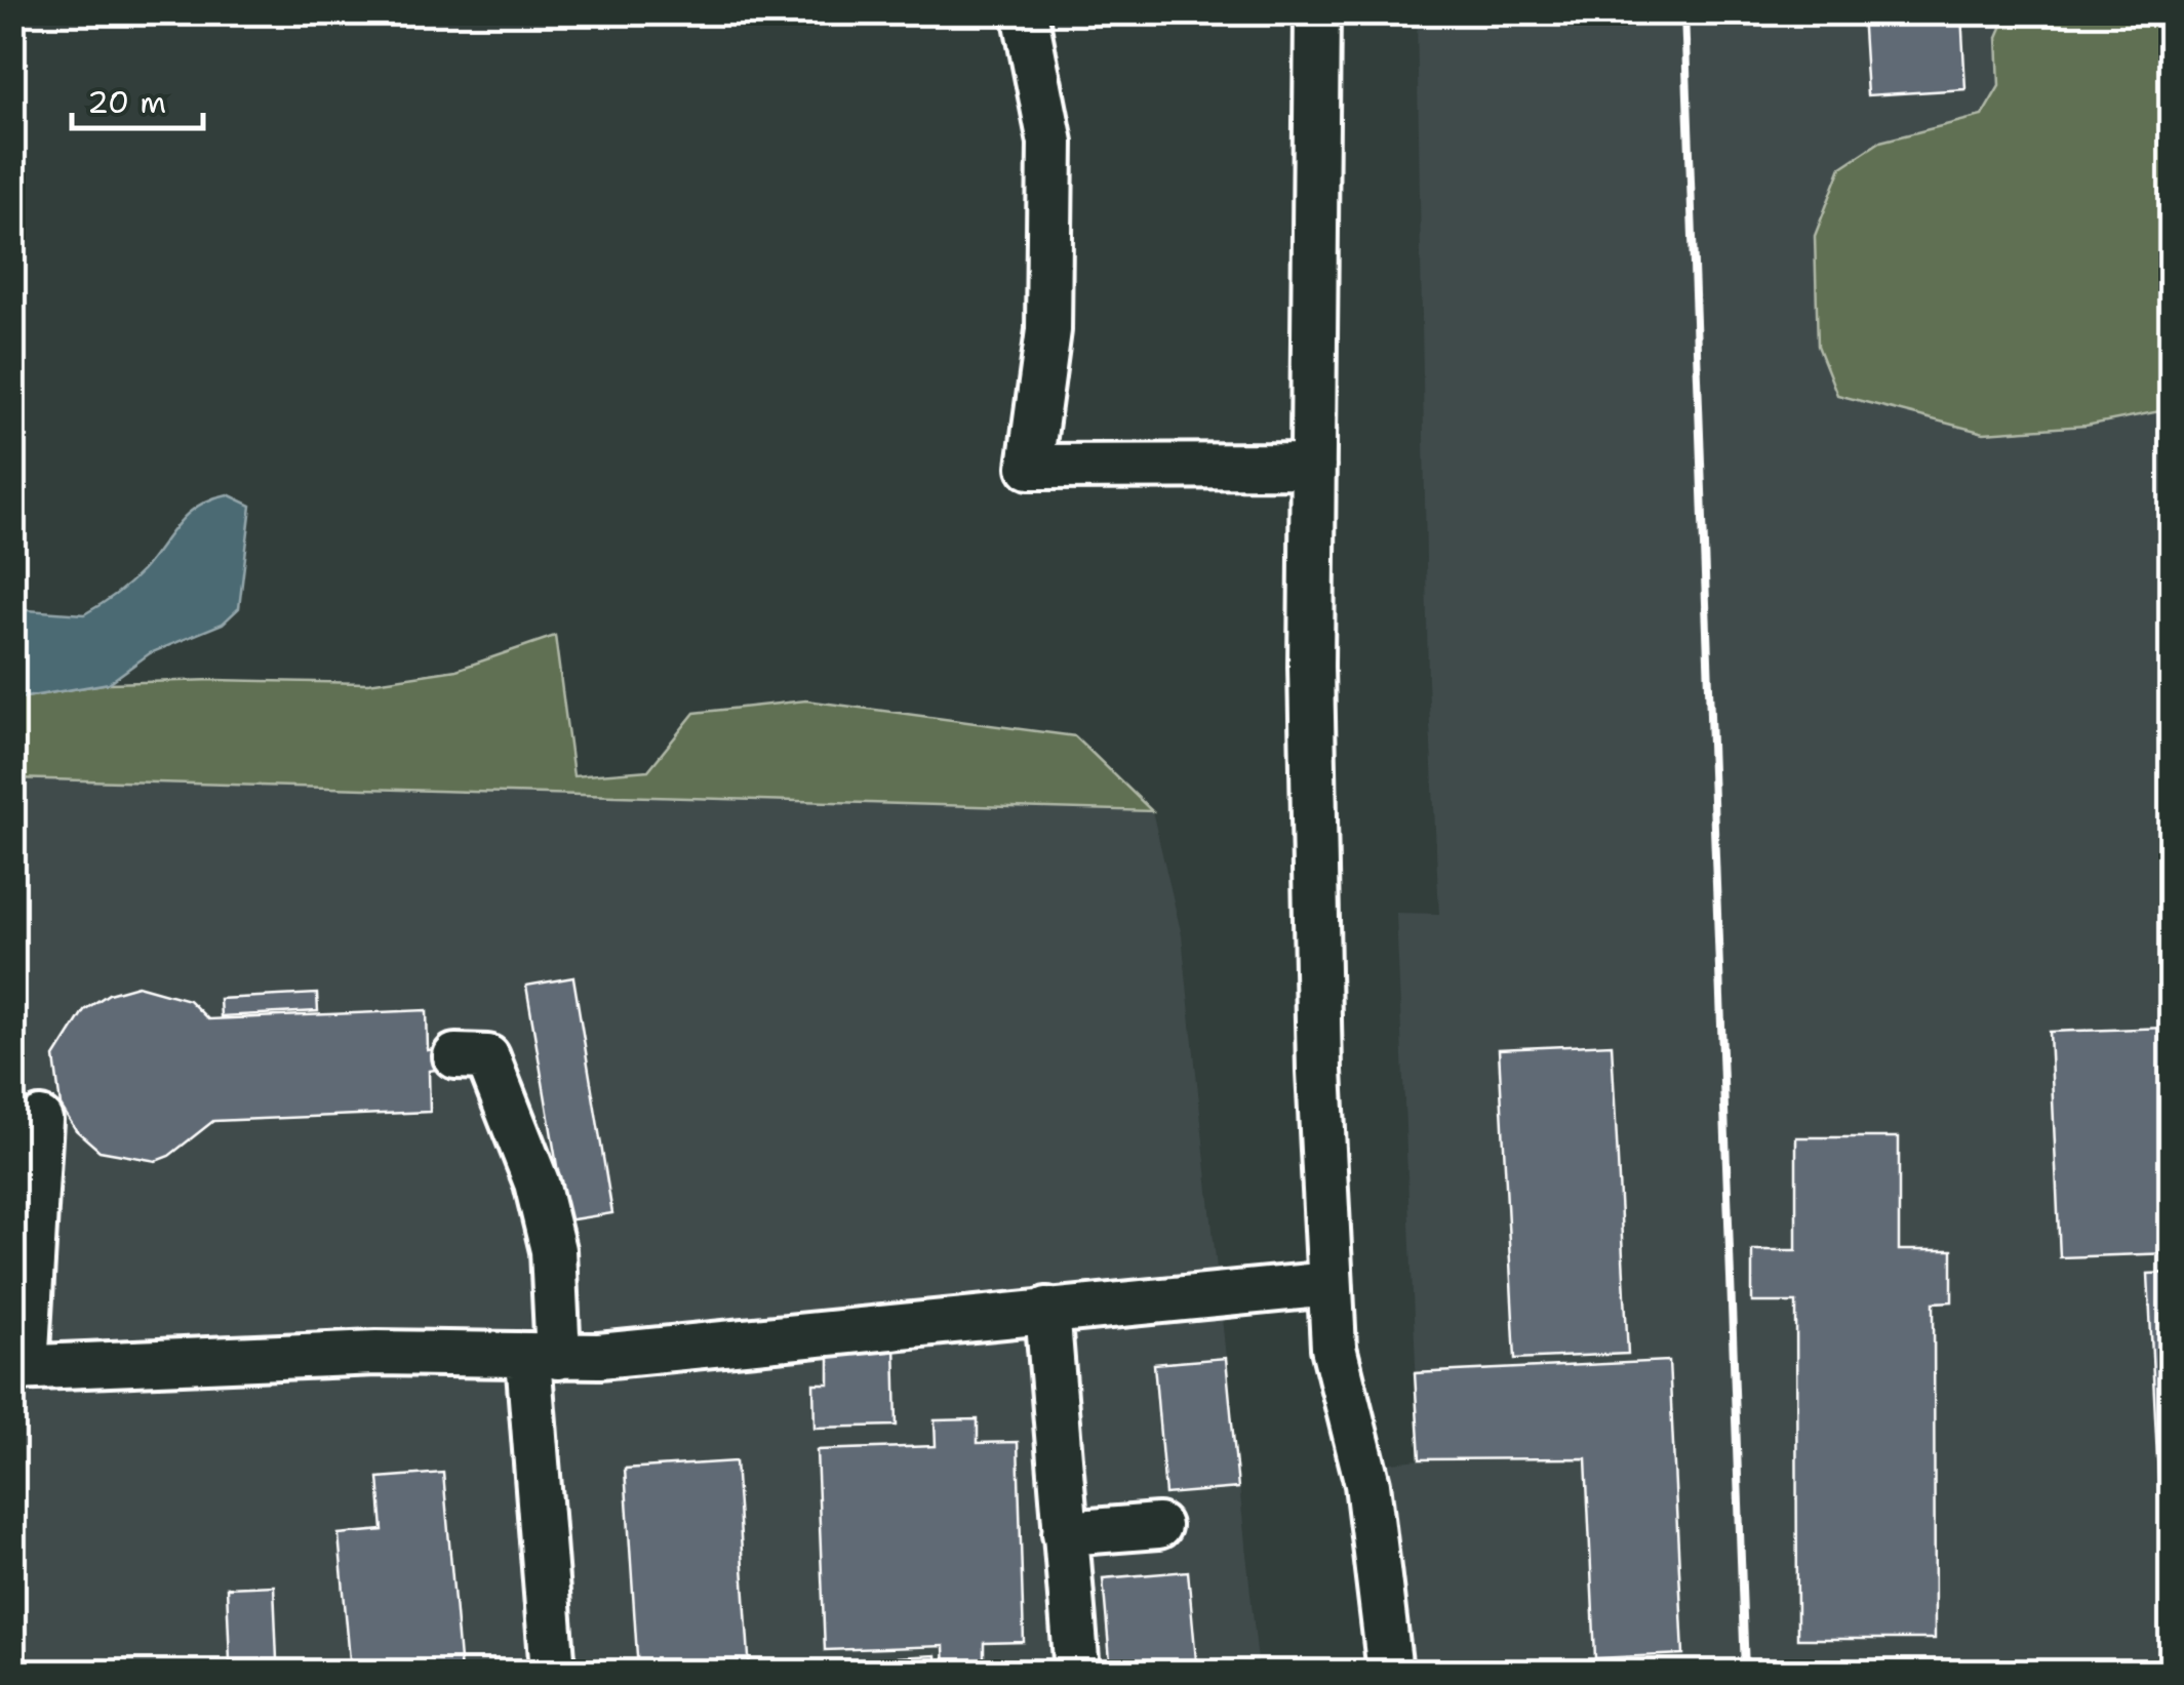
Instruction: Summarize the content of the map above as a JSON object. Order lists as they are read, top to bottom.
{
  "scale_bar": "20 m"
}
